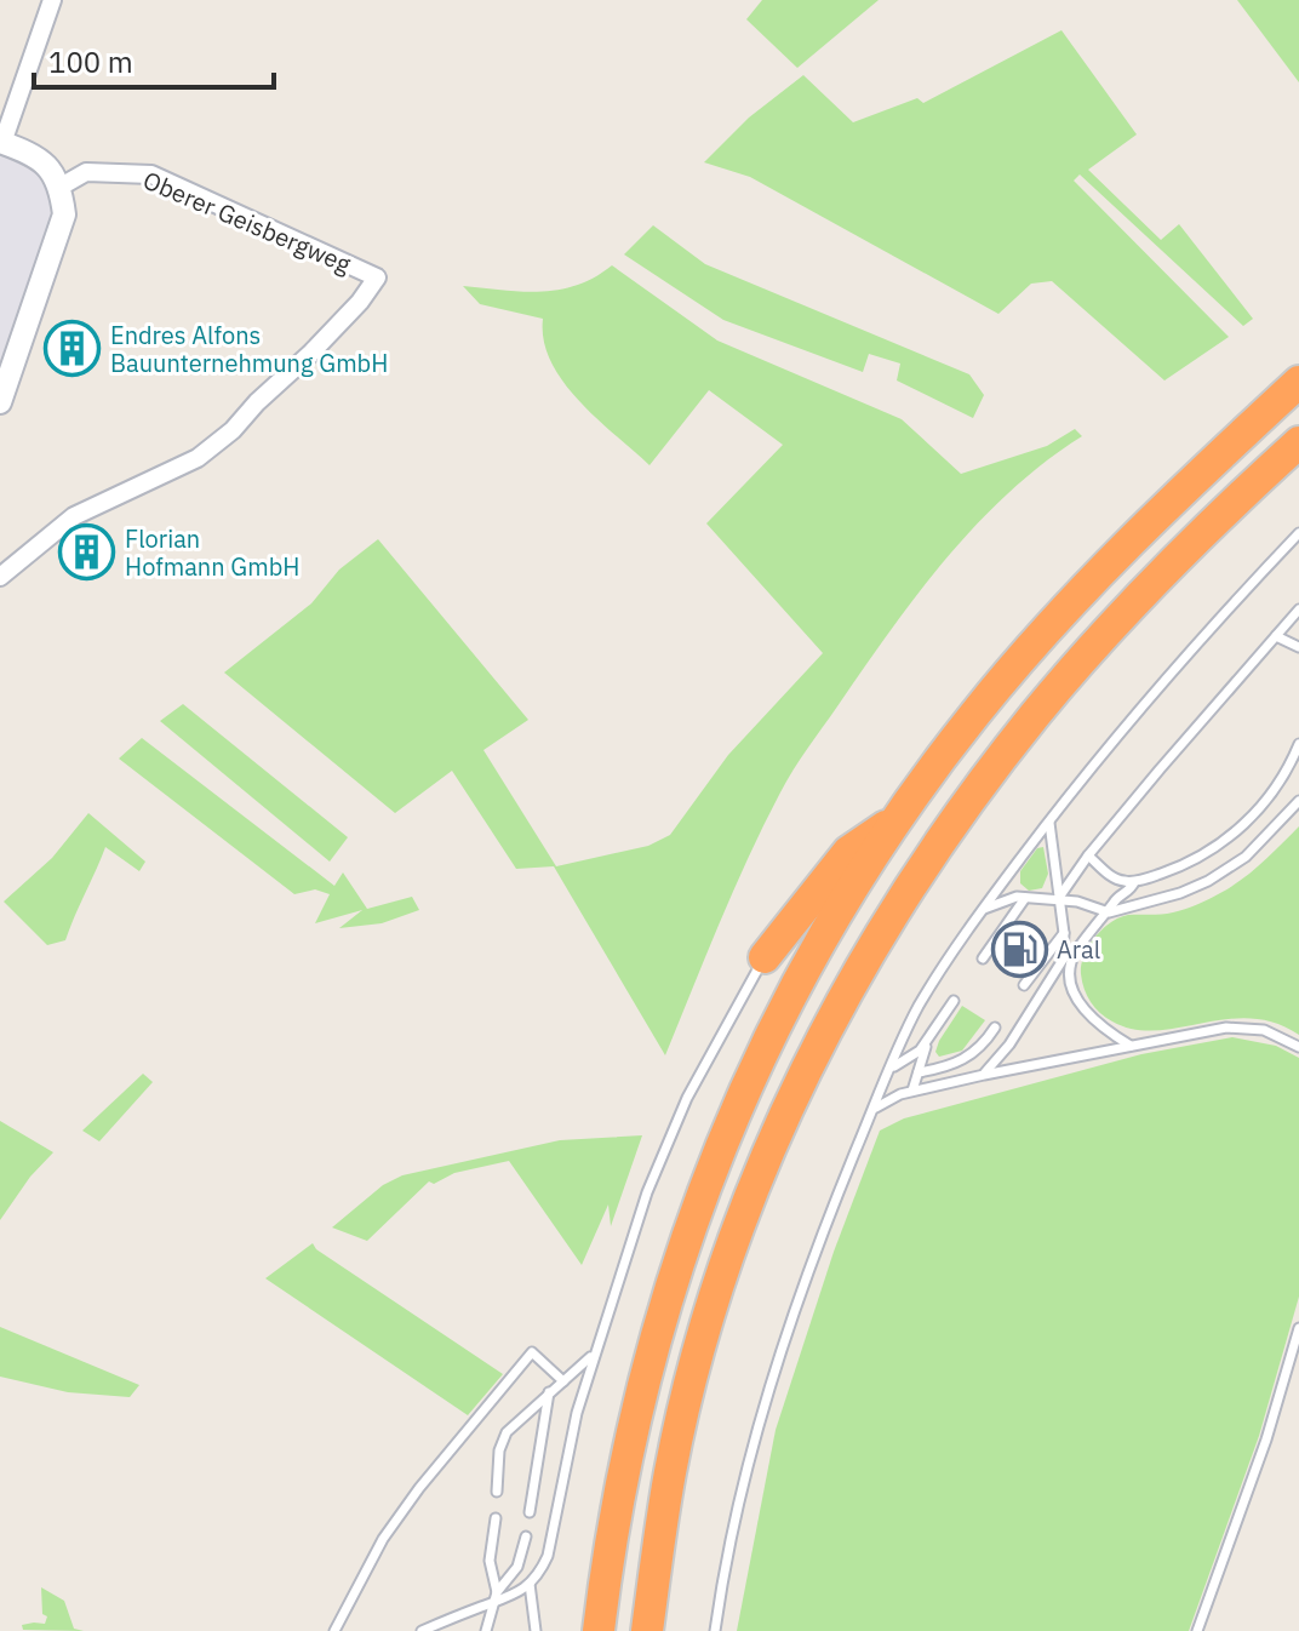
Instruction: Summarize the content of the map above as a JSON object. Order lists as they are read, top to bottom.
{
  "streets": {
    "street": ["Oberer Geisbergweg"]
  },
  "places": {
    "building": ["Endres Alfons Bauunternehmung GmbH", "Florian Hofmann GmbH"],
    "fuel station": ["Aral"]
  },
  "scale_bar": "100 m"
}
